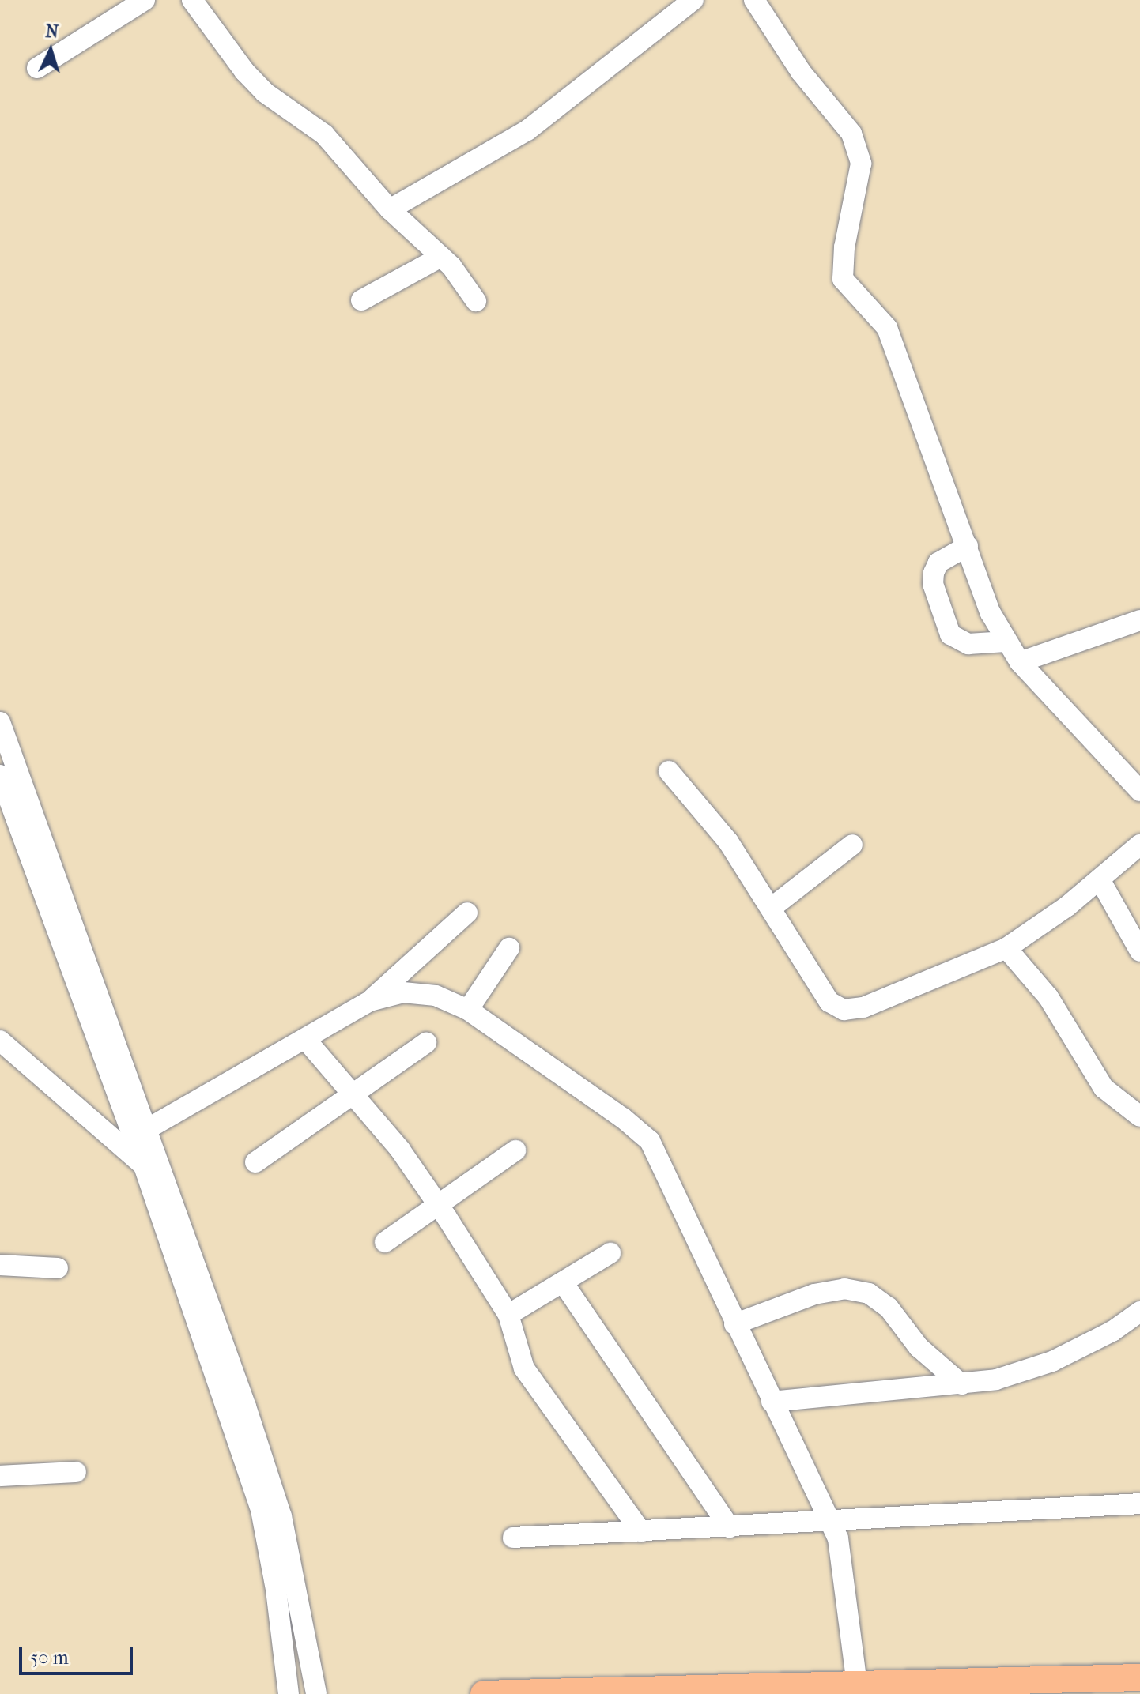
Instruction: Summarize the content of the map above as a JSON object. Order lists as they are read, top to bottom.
{
  "scale_bar": "50 m",
  "north": "top"
}
